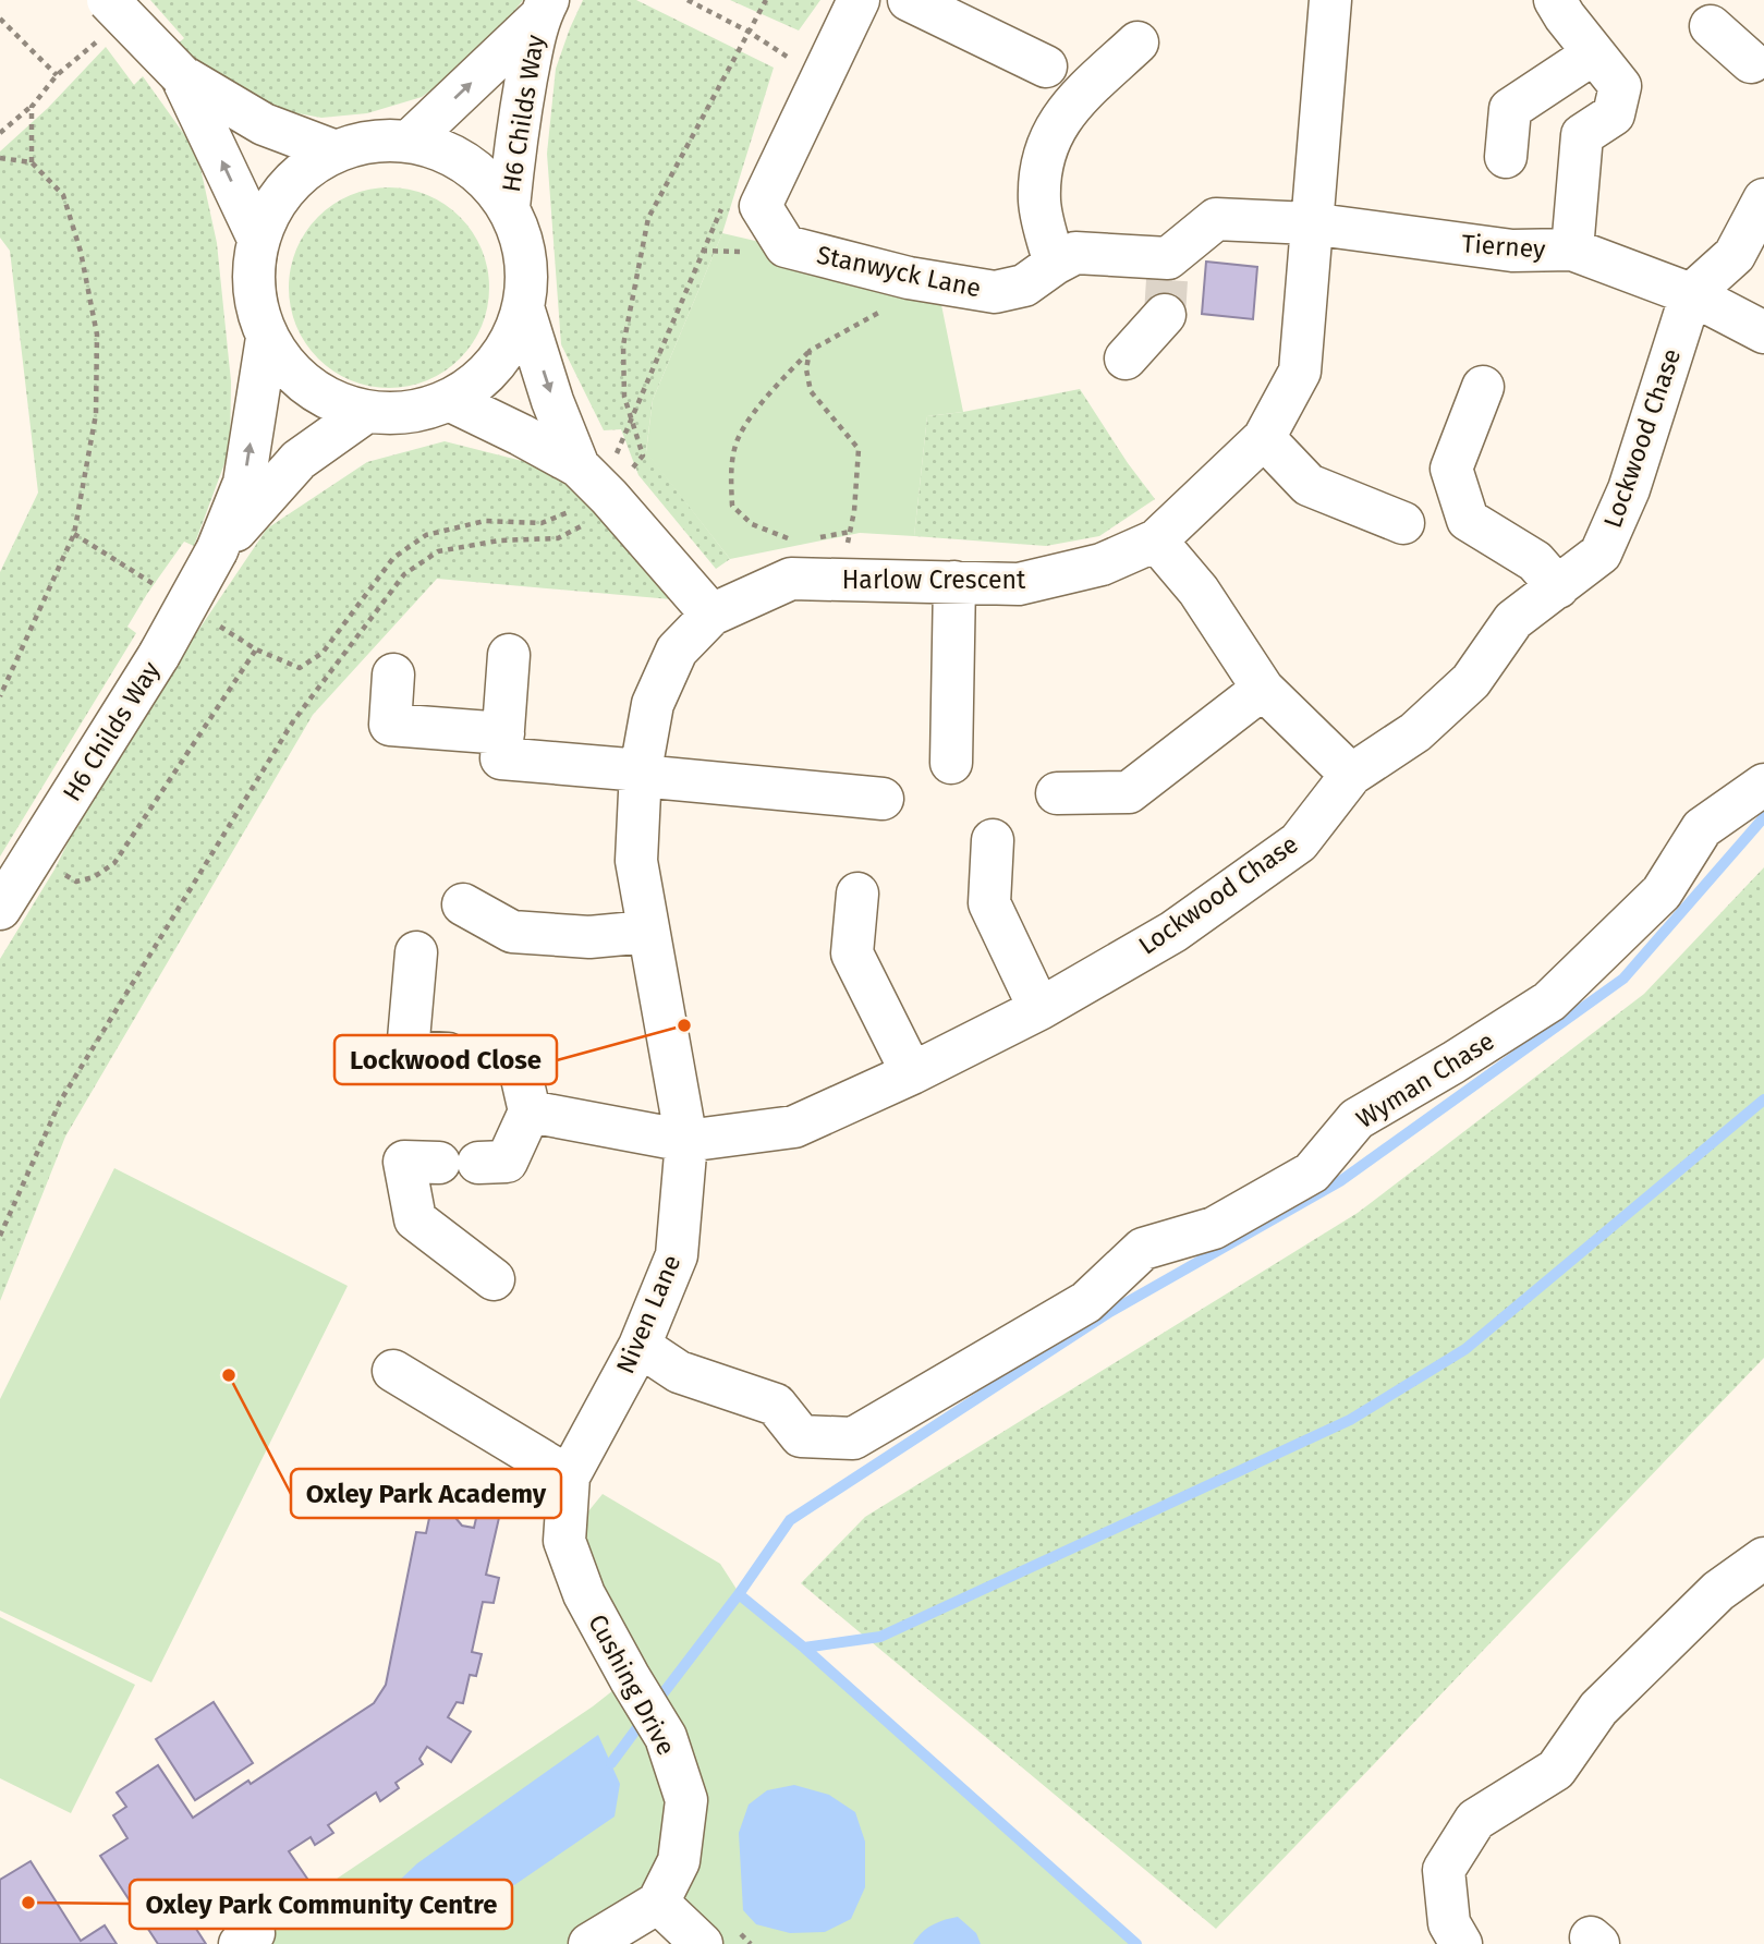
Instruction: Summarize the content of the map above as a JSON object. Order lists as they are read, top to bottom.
{
  "streets": {
    "street": [
      "H6 Childs Way",
      "Tierney",
      "Stanwyck Lane",
      "Lockwood Chase",
      "Harlow Crescent",
      "Wyman Chase",
      "Niven Lane",
      "Cushing Drive"
    ]
  },
  "crossings": [
    ["Tierney", "Lockwood Chase"],
    ["Tierney", "Harlow Crescent"],
    ["Lockwood Chase", "Harlow Crescent"],
    ["Lockwood Chase", "Niven Lane"],
    ["Harlow Crescent", "Niven Lane"],
    ["Wyman Chase", "Niven Lane"],
    ["Niven Lane", "Cushing Drive"]
  ],
  "places": ["Lockwood Close", "Oxley Park Academy", "Oxley Park Community Centre"]
}
